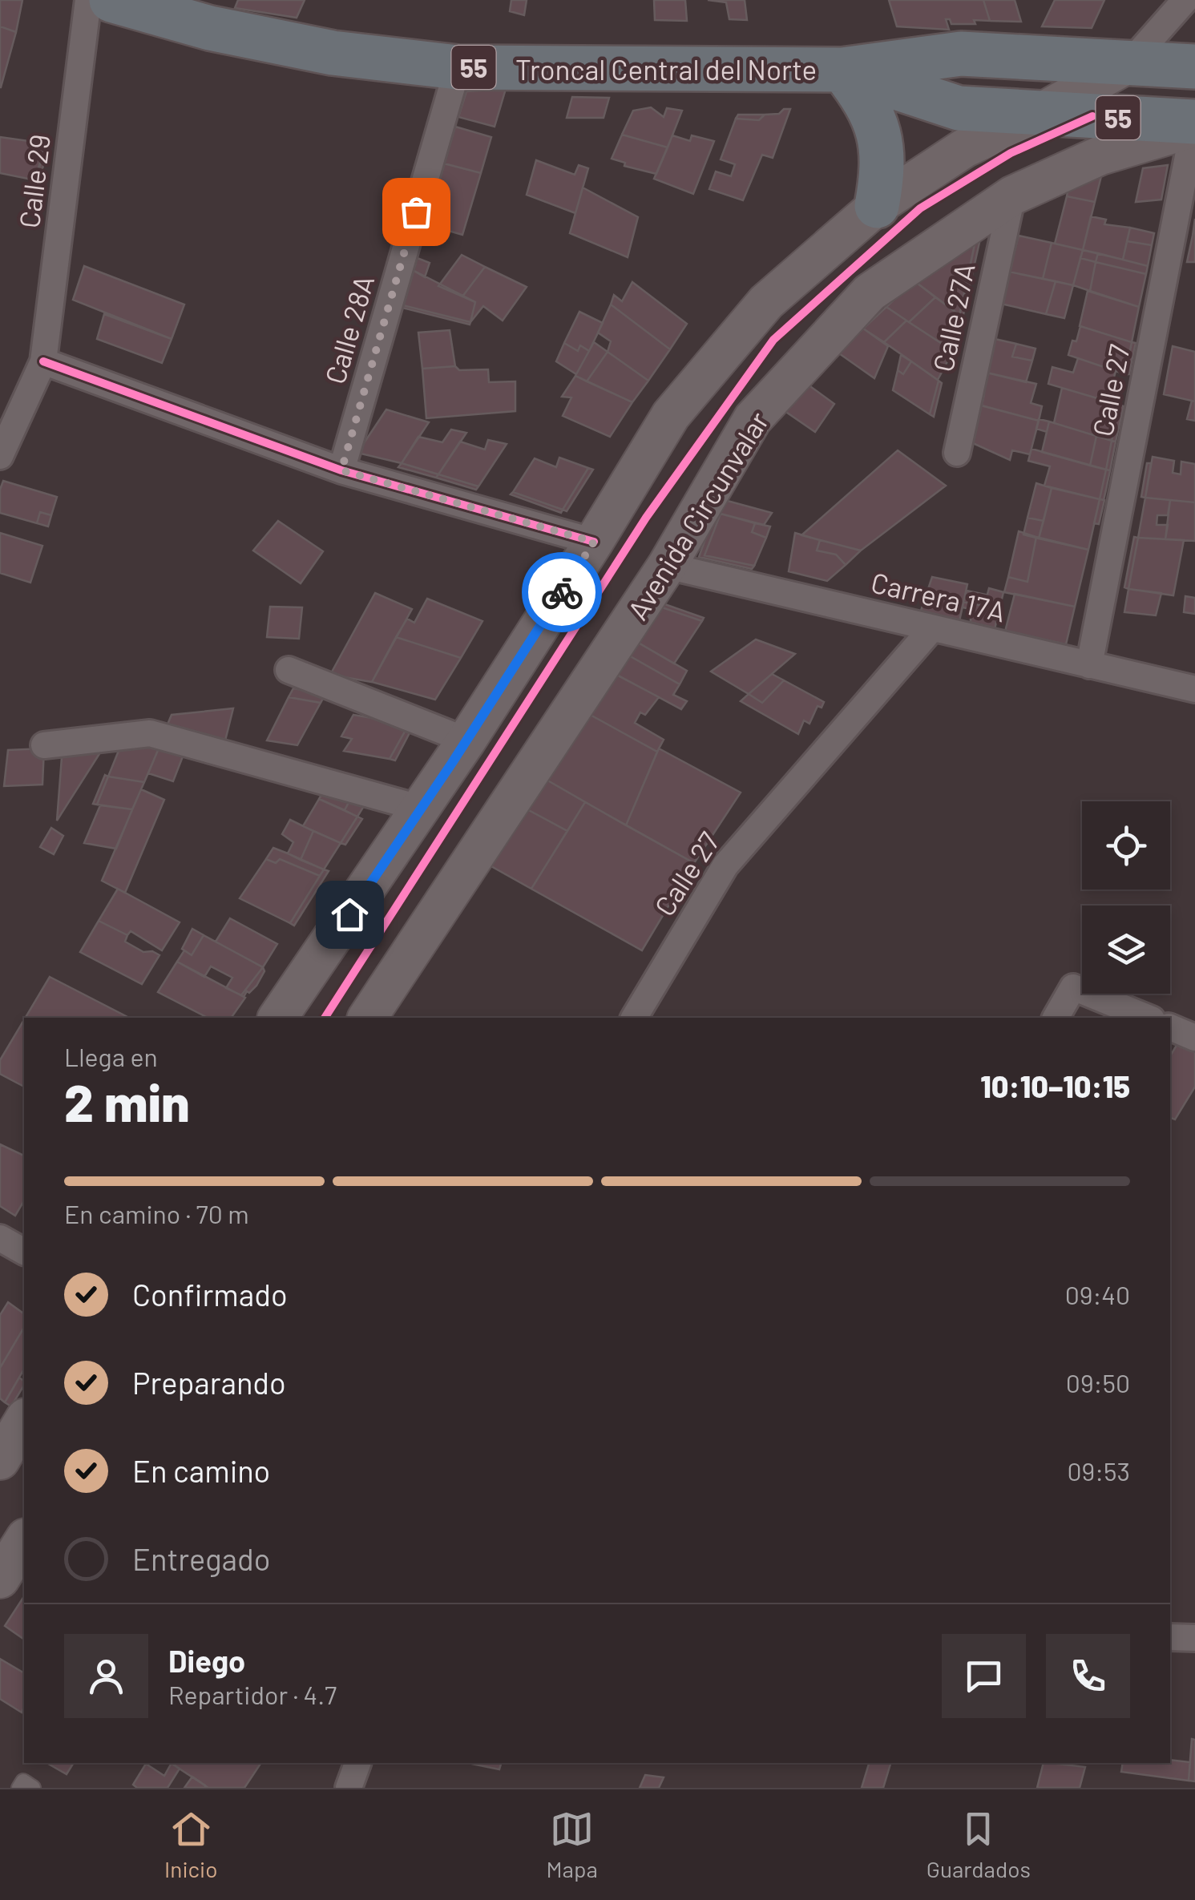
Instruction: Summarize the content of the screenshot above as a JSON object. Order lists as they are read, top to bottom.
{
  "streets": {
    "highway": ["55", "Troncal Central del Norte"],
    "main road": ["Avenida Circunvalar"],
    "street": [
      "Calle 29",
      "Calle 27A",
      "Calle 28A",
      "Calle 27",
      "Carrera 17A"
    ]
  },
  "crossings": [
    ["55", "Troncal Central del Norte"],
    ["55", "Calle 27"],
    ["55", "Avenida Circunvalar"],
    ["Troncal Central del Norte", "Calle 28A"],
    ["Calle 27A", "Avenida Circunvalar"],
    ["Calle 27", "Avenida Circunvalar"],
    ["Calle 27", "Carrera 17A"],
    ["Avenida Circunvalar", "Carrera 17A"]
  ],
  "page": {
    "heading": ["2 min", "Llega en", "10:10–10:15"],
    "panel": ["Diego", "Repartidor · 4.7"],
    "bar": "En camino · 70 m",
    "list": [
      ["Confirmado", "09:40"],
      ["Preparando", "09:50"],
      ["En camino", "09:53"],
      "Entregado"
    ],
    "tabs": ["Inicio", "Mapa", "Guardados"]
  }
}
